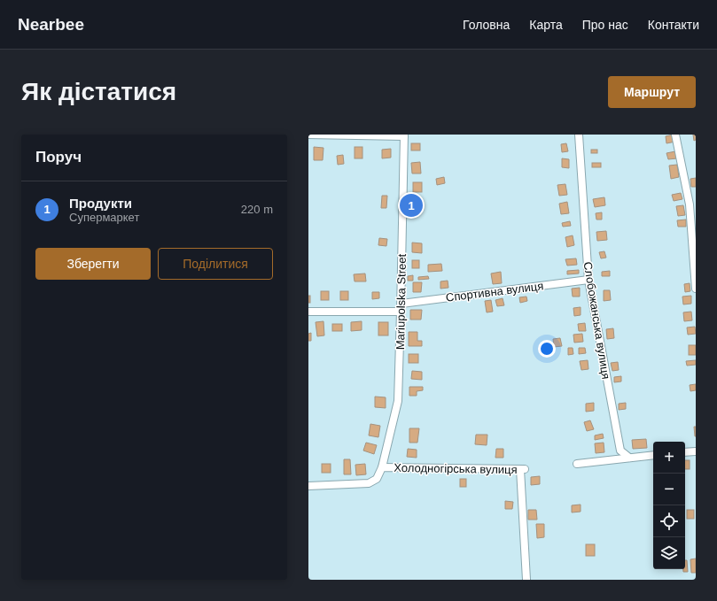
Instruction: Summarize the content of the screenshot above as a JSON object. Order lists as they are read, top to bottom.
{
  "streets": {
    "street": [
      "Спортивна вулиця",
      "Mariupolska Street",
      "Слобожанська вулиця",
      "Холодногірська вулиця"
    ]
  },
  "crossings": [
    ["Спортивна вулиця", "Mariupolska Street"],
    ["Спортивна вулиця", "Слобожанська вулиця"],
    ["Mariupolska Street", "Холодногірська вулиця"]
  ],
  "page": {
    "header": "Nearbee",
    "nav": [
      "Головна",
      "Карта",
      "Про нас",
      "Контакти"
    ],
    "buttons": [
      "Маршрут",
      ["Зберегти", "Поділитися"]
    ],
    "title": "Як дістатися",
    "heading": "Поруч",
    "list": [
      {
        "mark": "1",
        "name": "Продукти",
        "note": "Супермаркет",
        "value": "220 m"
      }
    ],
    "pins": "1",
    "map_buttons": ["+", "−"]
  }
}
